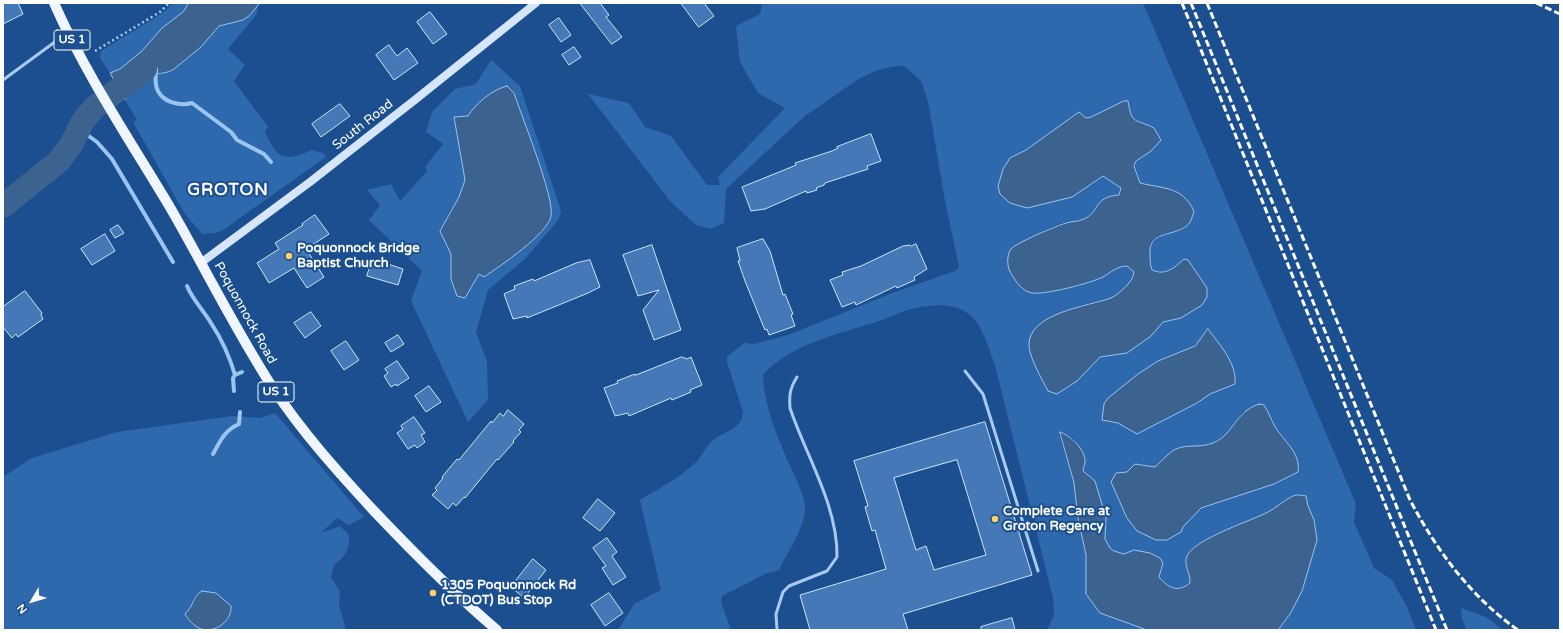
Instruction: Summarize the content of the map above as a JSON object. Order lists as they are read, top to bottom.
{
  "streets": {
    "main road": ["US 1", "South Road", "Poquonnock Road"]
  },
  "crossings": [
    ["US 1", "Poquonnock Road"],
    ["South Road", "Poquonnock Road"]
  ],
  "districts": ["GROTON"],
  "places": ["Poquonnock Bridge Baptist Church", "Complete Care at Groton Regency", "1305 Poquonnock Rd (CTDOT) Bus Stop"],
  "north": "bottom left"
}
